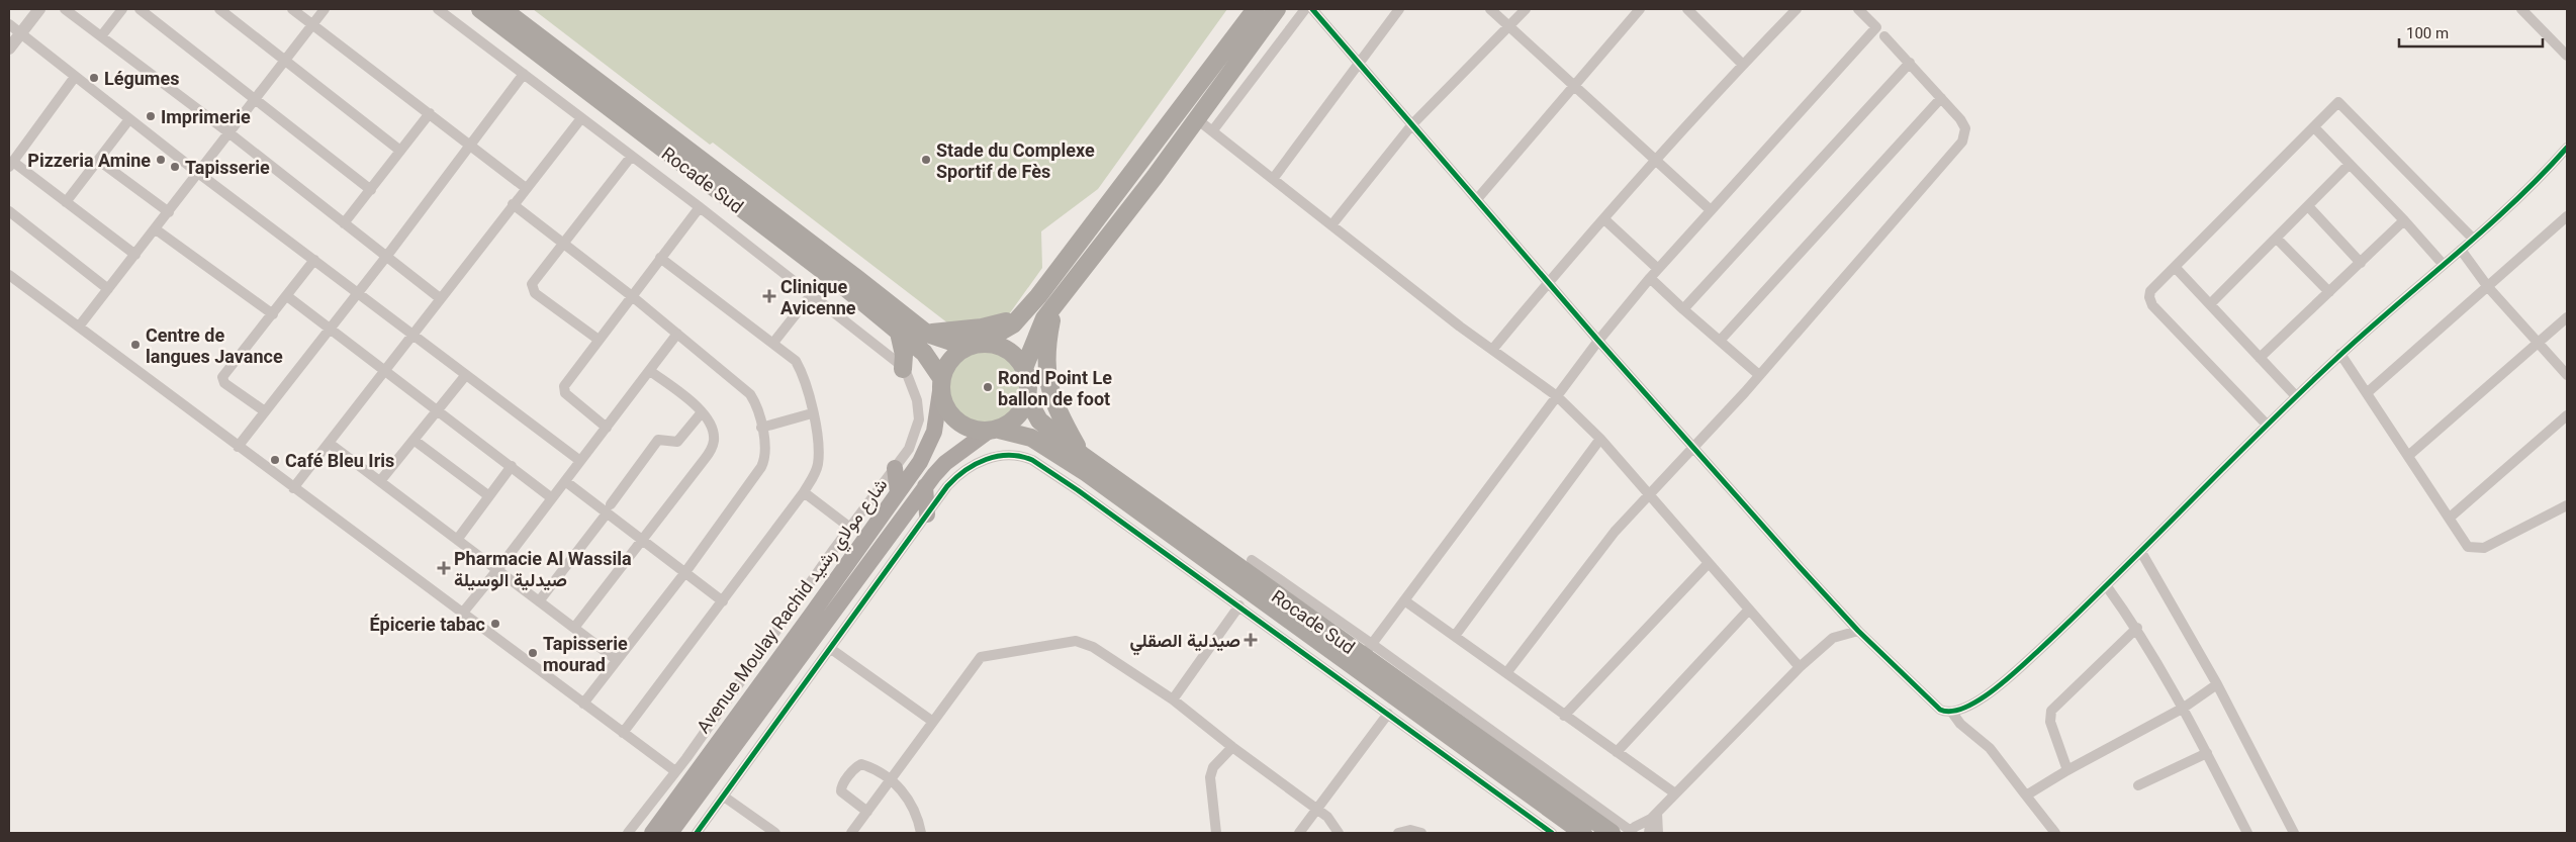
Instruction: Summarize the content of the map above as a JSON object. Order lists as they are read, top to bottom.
{
  "streets": {
    "highway": ["Rocade Sud"],
    "main road": ["Avenue Moulay Rachid شارع مولاي رشيد"]
  },
  "crossings": [
    ["Rocade Sud", "Avenue Moulay Rachid شارع مولاي رشيد"]
  ],
  "places": {
    "other": [
      "Légumes",
      "Imprimerie",
      "Pizzeria Amine",
      "Stade du Complexe Sportif de Fès",
      "Tapisserie",
      "Centre de langues Javance",
      "Rond Point Le ballon de foot",
      "Café Bleu Iris",
      "Épicerie tabac",
      "Tapisserie mourad"
    ],
    "health": ["Clinique Avicenne", "Pharmacie Al Wassila صيدلية الوسيلة", "صيدلية الصقلي"]
  },
  "scale_bar": "100 m"
}
